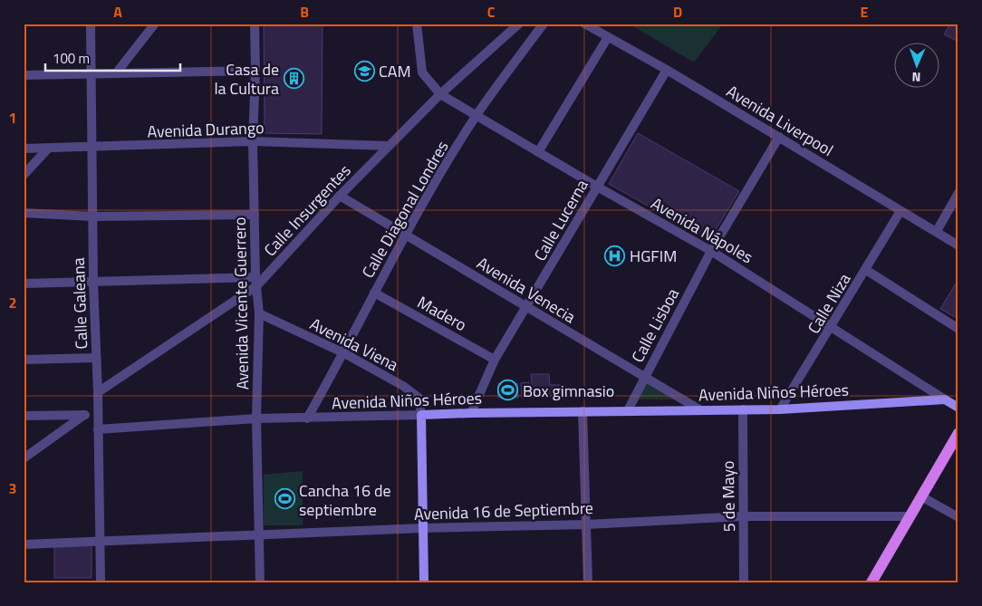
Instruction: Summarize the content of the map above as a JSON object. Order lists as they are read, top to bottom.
{
  "streets": {
    "street": [
      "Avenida Liverpool",
      "Avenida Durango",
      "Calle Diagonal Londres",
      "Calle Insurgentes",
      "Calle Lucerna",
      "Avenida Nápoles",
      "Avenida Venecia",
      "Calle Galeana",
      "Avenida Vicente Guerrero",
      "Calle Niza",
      "Madero",
      "Calle Lisboa",
      "Avenida Viena",
      "Avenida Niños Héroes",
      "5 de Mayo",
      "Avenida 16 de Septiembre"
    ]
  },
  "crossings": [
    ["Avenida Liverpool", "Calle Lucerna"],
    ["Avenida Liverpool", "Calle Niza"],
    ["Avenida Liverpool", "Calle Lisboa"],
    ["Avenida Durango", "Calle Insurgentes"],
    ["Avenida Durango", "Calle Galeana"],
    ["Avenida Durango", "Avenida Vicente Guerrero"],
    ["Calle Diagonal Londres", "Avenida Nápoles"],
    ["Calle Diagonal Londres", "Avenida Venecia"],
    ["Calle Diagonal Londres", "Madero"],
    ["Calle Diagonal Londres", "Avenida Viena"],
    ["Calle Diagonal Londres", "Avenida Niños Héroes"],
    ["Calle Insurgentes", "Avenida Nápoles"],
    ["Calle Insurgentes", "Avenida Venecia"],
    ["Calle Insurgentes", "Calle Galeana"],
    ["Calle Insurgentes", "Avenida Vicente Guerrero"],
    ["Calle Lucerna", "Avenida Nápoles"],
    ["Calle Lucerna", "Avenida Venecia"],
    ["Calle Lucerna", "Madero"],
    ["Calle Lucerna", "Avenida Niños Héroes"],
    ["Avenida Nápoles", "Calle Niza"],
    ["Avenida Nápoles", "Calle Lisboa"],
    ["Avenida Nápoles", "Avenida Niños Héroes"],
    ["Avenida Venecia", "Calle Lisboa"],
    ["Avenida Venecia", "Avenida Niños Héroes"],
    ["Calle Galeana", "Avenida Niños Héroes"],
    ["Calle Galeana", "Avenida 16 de Septiembre"],
    ["Avenida Vicente Guerrero", "Avenida Viena"],
    ["Avenida Vicente Guerrero", "Avenida Niños Héroes"],
    ["Avenida Vicente Guerrero", "Avenida 16 de Septiembre"],
    ["Calle Niza", "Avenida Niños Héroes"],
    ["Calle Lisboa", "Avenida Niños Héroes"],
    ["Avenida Viena", "Avenida Niños Héroes"],
    ["Avenida Niños Héroes", "5 de Mayo"],
    ["5 de Mayo", "Avenida 16 de Septiembre"]
  ],
  "places": {
    "school or university": ["CAM"],
    "building": ["Casa de la Cultura"],
    "hospital": ["HGFIM"],
    "sports": ["Box gimnasio", "Cancha 16 de septiembre"]
  },
  "scale_bar": "100 m",
  "north": "bottom",
  "grid": {
    "columns": [
      "A",
      "B",
      "C",
      "D",
      "E"
    ],
    "rows": ["1", "2", "3"]
  }
}
